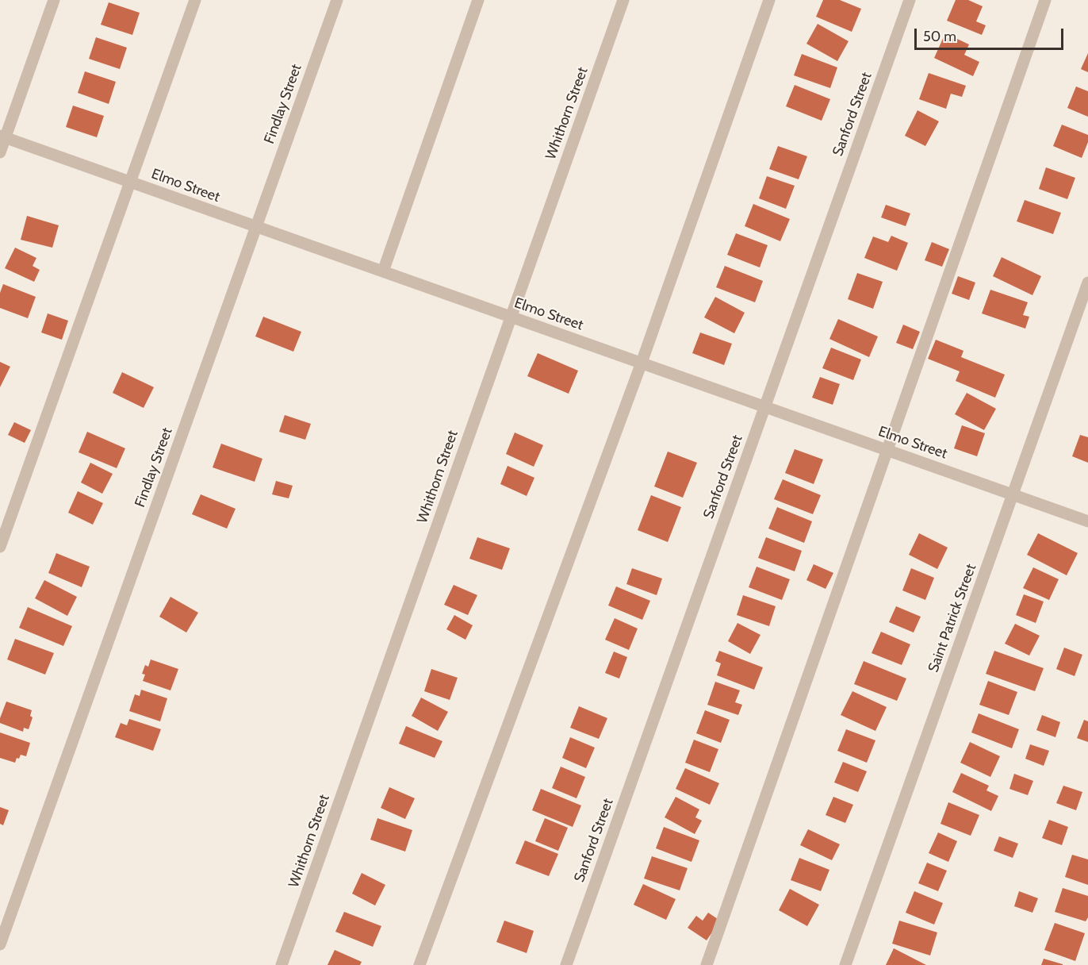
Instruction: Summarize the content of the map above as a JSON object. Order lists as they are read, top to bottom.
{
  "streets": {
    "street": [
      "Findlay Street",
      "Whithorn Street",
      "Sanford Street",
      "Elmo Street",
      "Saint Patrick Street"
    ]
  },
  "crossings": [
    ["Findlay Street", "Elmo Street"],
    ["Whithorn Street", "Elmo Street"],
    ["Sanford Street", "Elmo Street"],
    ["Elmo Street", "Saint Patrick Street"]
  ],
  "scale_bar": "50 m"
}
